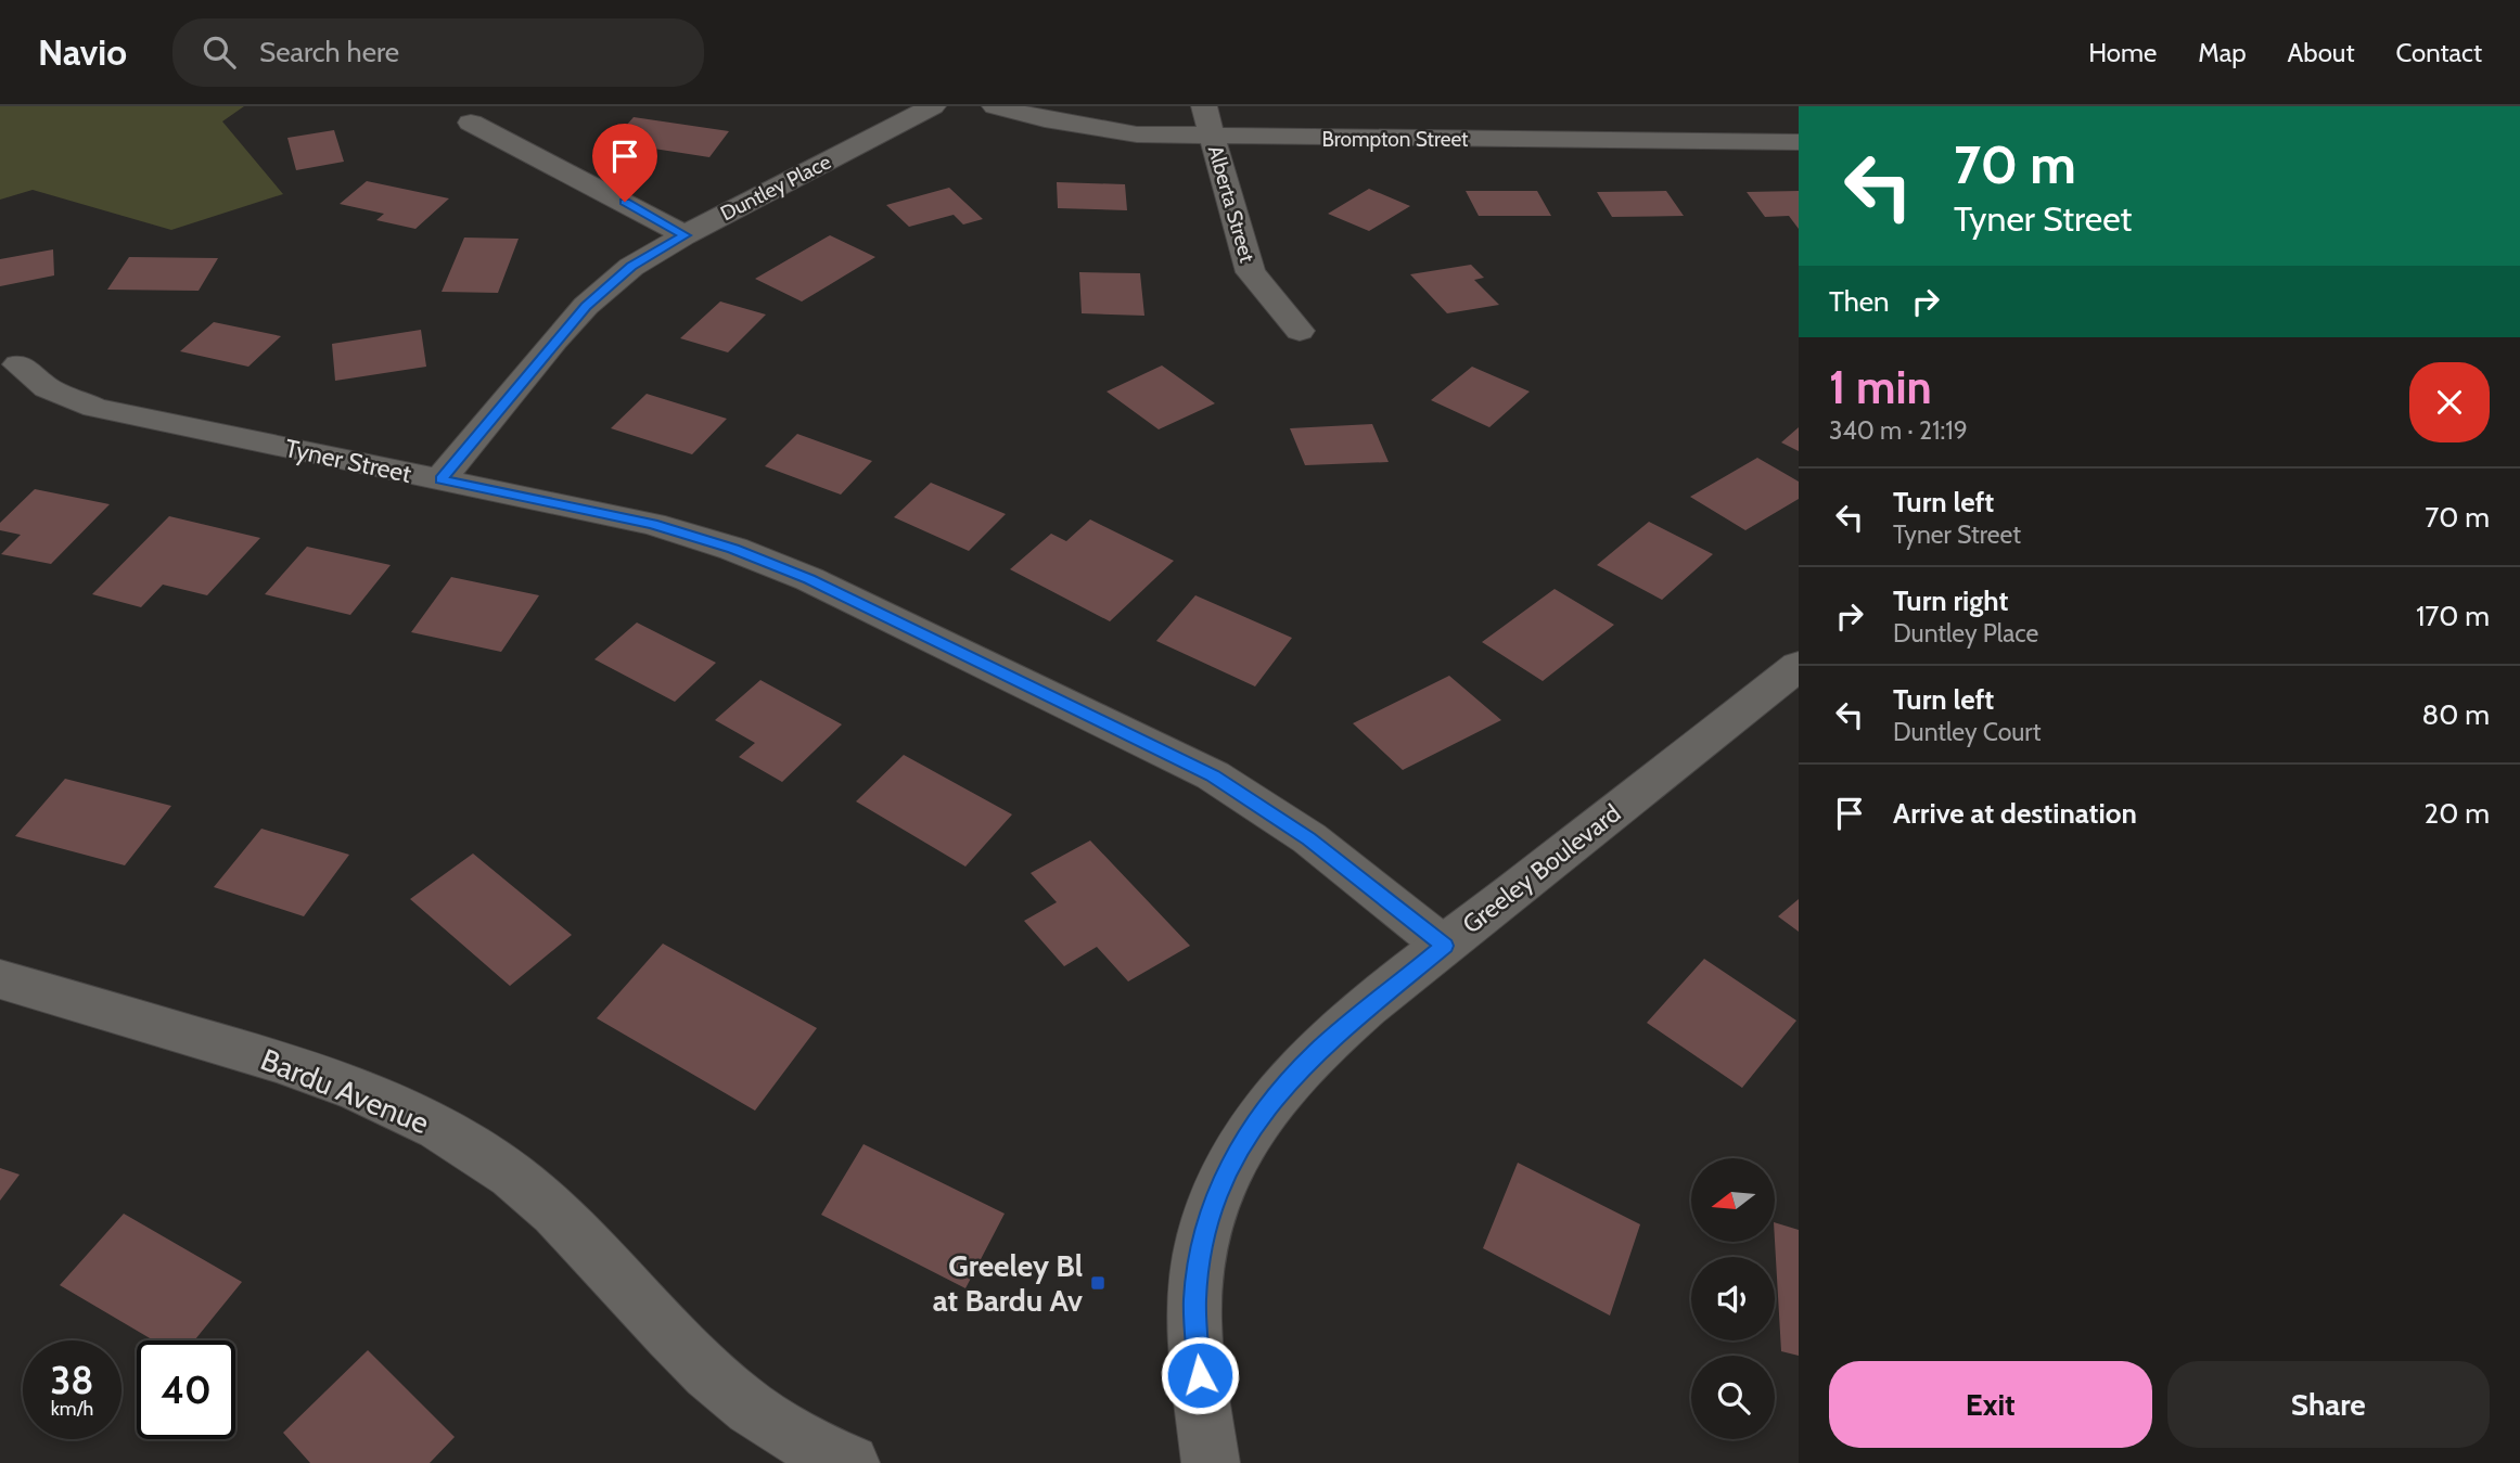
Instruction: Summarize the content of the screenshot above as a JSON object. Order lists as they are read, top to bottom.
{
  "streets": {
    "street": [
      "Brompton Street",
      "Duntley Place",
      "Alberta Street",
      "Tyner Street",
      "Greeley Boulevard",
      "Bardu Avenue"
    ]
  },
  "crossings": [
    ["Brompton Street", "Alberta Street"],
    ["Duntley Place", "Tyner Street"],
    ["Tyner Street", "Greeley Boulevard"]
  ],
  "places": {
    "transit": ["Greeley Bl at Bardu Av"]
  },
  "north": "left",
  "page": {
    "header": "Navio",
    "search": "Search here",
    "nav": [
      "Home",
      "Map",
      "About",
      "Contact"
    ],
    "turn": ["70 m", "Tyner Street"],
    "then": "Then",
    "heading": ["1 min", "340 m · 21:19"],
    "list": [
      {
        "name": "Turn left",
        "note": "Tyner Street",
        "value": "70 m"
      },
      {
        "name": "Turn right",
        "note": "Duntley Place",
        "value": "170 m"
      },
      {
        "name": "Turn left",
        "note": "Duntley Court",
        "value": "80 m"
      },
      {
        "name": "Arrive at destination",
        "value": "20 m"
      }
    ],
    "speed": "38 km/h",
    "limit": "40",
    "buttons": ["Exit", "Share"]
  }
}
